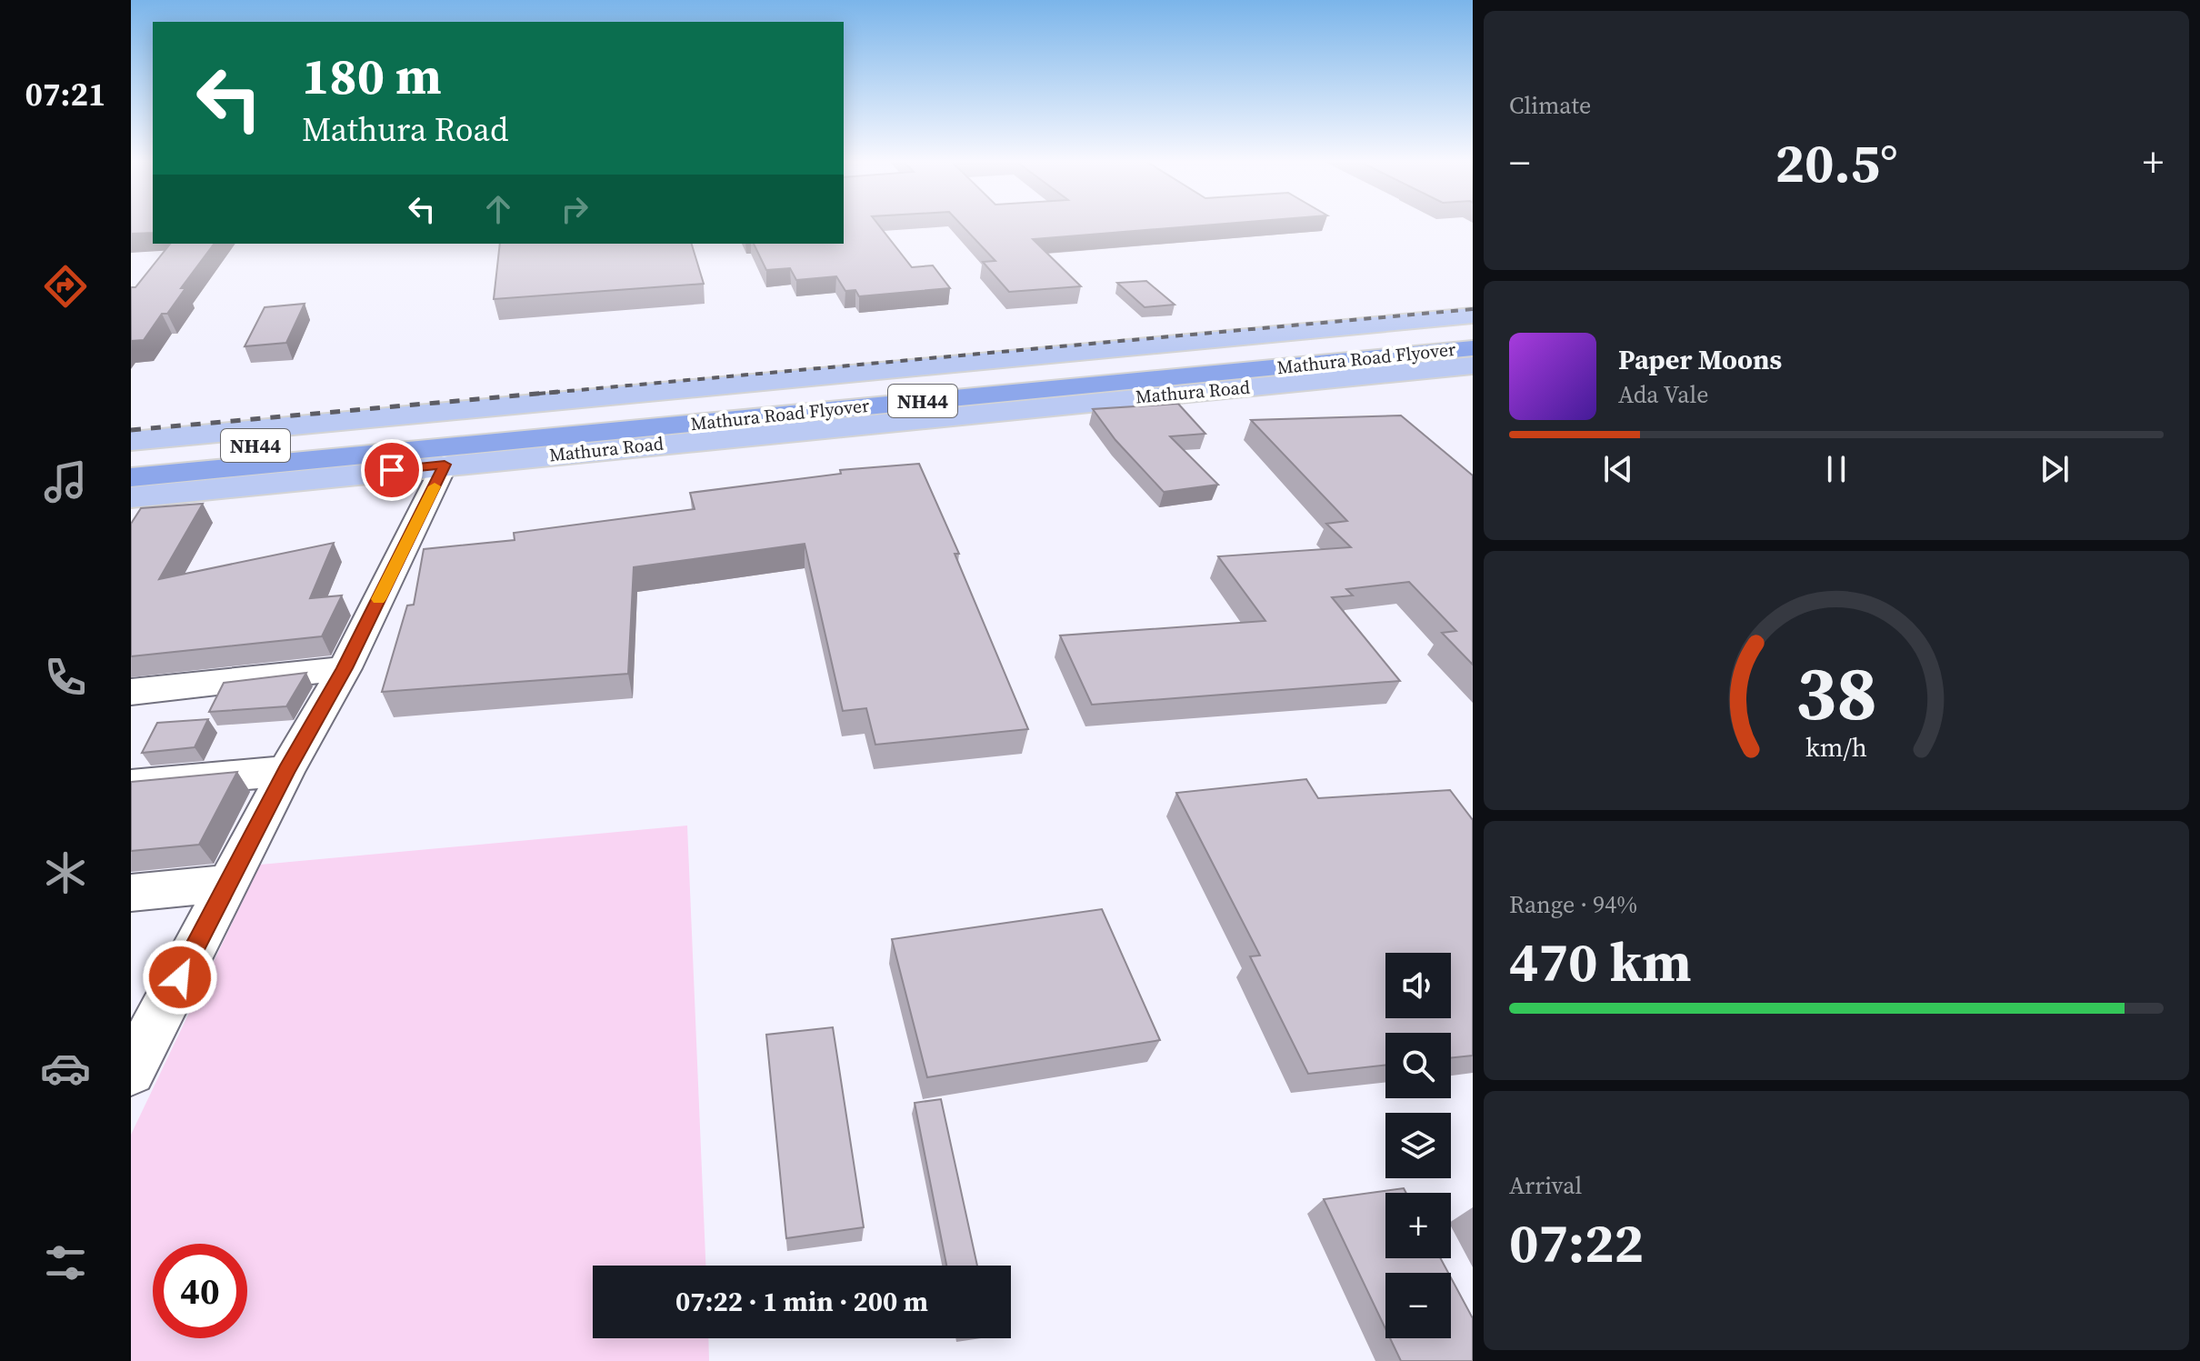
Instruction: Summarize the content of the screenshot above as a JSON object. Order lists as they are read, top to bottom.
{
  "streets": {
    "highway": ["Mathura Road Flyover", "NH44"],
    "main road": ["Mathura Road"]
  },
  "page": {
    "tabs": "07:21",
    "tile": [
      "Climate",
      ["Range · 94%", "470 km"],
      ["Arrival", "07:22"]
    ],
    "turn": ["180 m", "Mathura Road"],
    "heat": ["−", "20.5°", "+"],
    "song": ["Paper Moons", "Ada Vale"],
    "map_buttons": ["+", "−"],
    "limit": "40",
    "trip": "07:22 · 1 min · 200 m",
    "gauge": ["38", "km/h"]
  }
}
